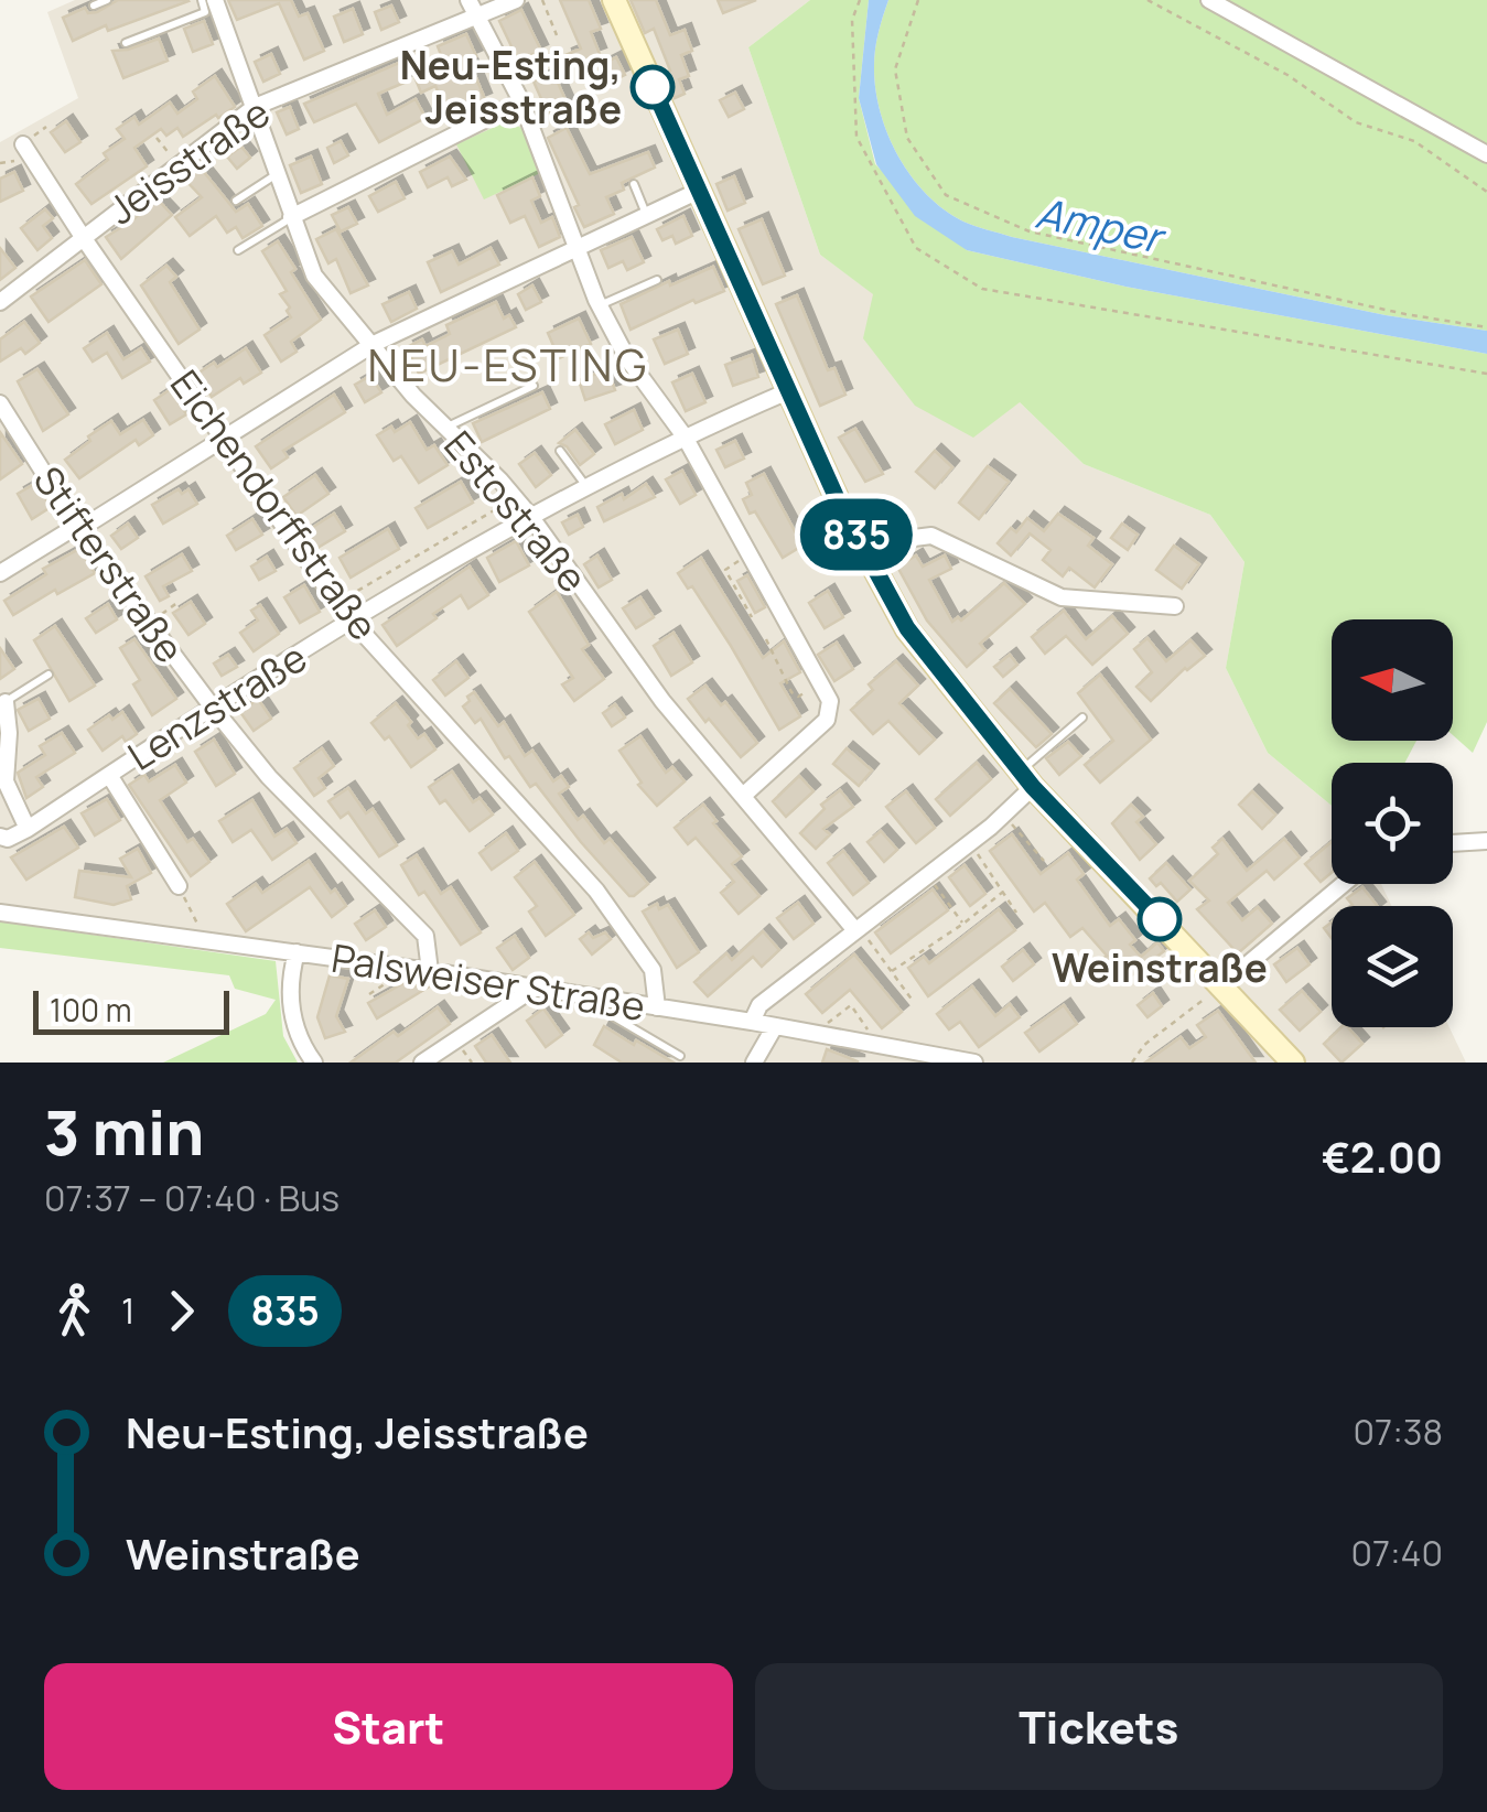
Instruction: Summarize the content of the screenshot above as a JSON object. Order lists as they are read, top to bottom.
{
  "streets": {
    "street": [
      "Jeisstraße",
      "Eichendorffstraße",
      "Estostraße",
      "Stifterstraße",
      "Lenzstraße",
      "Palsweiser Straße"
    ]
  },
  "crossings": [
    ["Jeisstraße", "Eichendorffstraße"],
    ["Jeisstraße", "Estostraße"],
    ["Eichendorffstraße", "Lenzstraße"],
    ["Eichendorffstraße", "Palsweiser Straße"],
    ["Estostraße", "Lenzstraße"],
    ["Stifterstraße", "Lenzstraße"],
    ["Stifterstraße", "Palsweiser Straße"]
  ],
  "districts": ["NEU-ESTING"],
  "water": ["Amper"],
  "places": ["Neu-Esting, Jeisstraße", "Weinstraße"],
  "lines": ["bus line 835"],
  "scale_bar": "100 m",
  "north": "left",
  "page": {
    "on_map": "835",
    "scale": "100 m",
    "heading": ["3 min", "07:37 – 07:40 · Bus", "€2.00"],
    "legs": ["1", "835"],
    "list": [
      {
        "name": "Neu-Esting, Jeisstraße",
        "value": "07:38"
      },
      {
        "name": "Weinstraße",
        "value": "07:40"
      }
    ],
    "buttons": ["Start", "Tickets"]
  }
}
